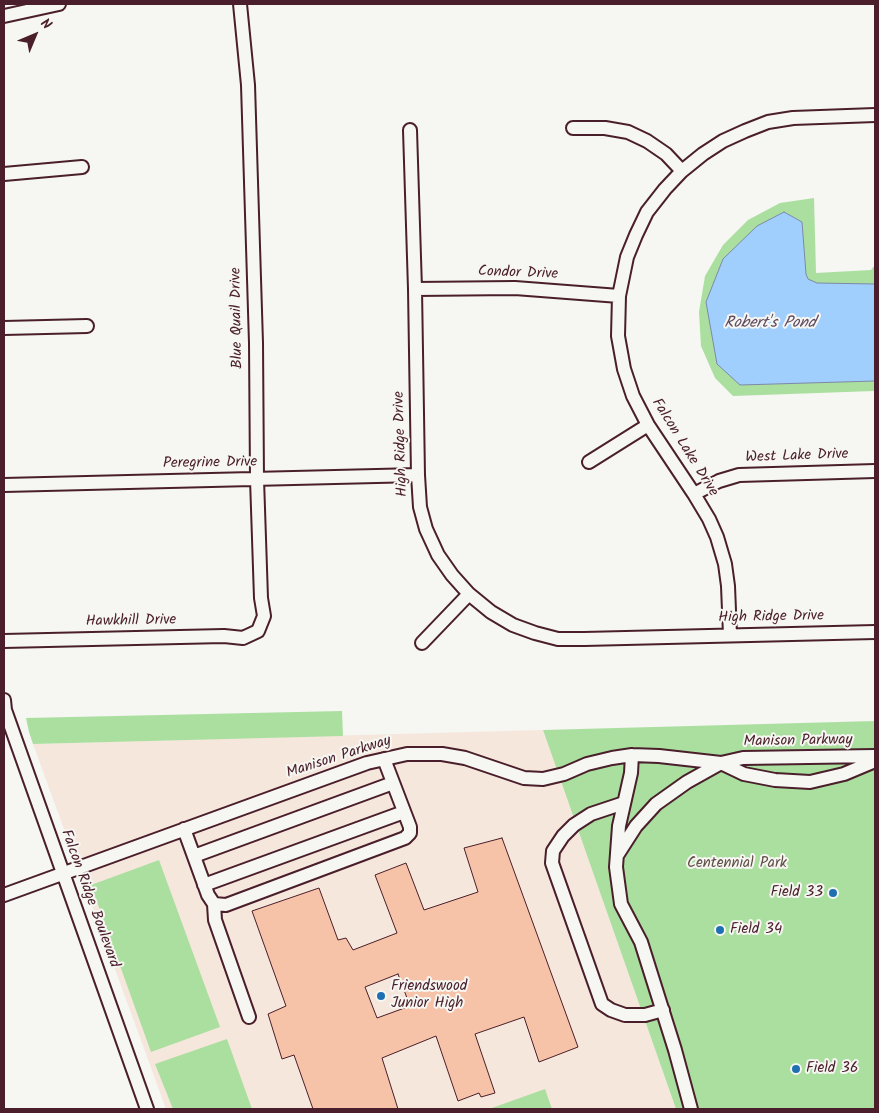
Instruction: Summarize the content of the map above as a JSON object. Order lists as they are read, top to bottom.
{
  "streets": {
    "street": [
      "Condor Drive",
      "Blue Quail Drive",
      "High Ridge Drive",
      "Falcon Lake Drive",
      "West Lake Drive",
      "Peregrine Drive",
      "Hawkhill Drive",
      "Manison Parkway",
      "Falcon Ridge Boulevard"
    ]
  },
  "crossings": [
    ["Condor Drive", "High Ridge Drive"],
    ["Condor Drive", "Falcon Lake Drive"],
    ["Blue Quail Drive", "Peregrine Drive"],
    ["Blue Quail Drive", "Hawkhill Drive"],
    ["High Ridge Drive", "Falcon Lake Drive"],
    ["High Ridge Drive", "Peregrine Drive"],
    ["Falcon Lake Drive", "West Lake Drive"],
    ["Manison Parkway", "Falcon Ridge Boulevard"]
  ],
  "water": ["Robert's Pond"],
  "parks": ["Centennial Park"],
  "places": [
    "Field 33",
    "Field 34",
    "Friendswood Junior High",
    "Field 36"
  ],
  "north": "top right"
}
